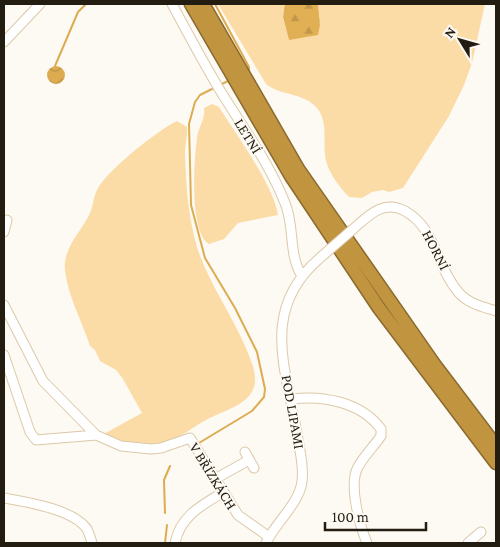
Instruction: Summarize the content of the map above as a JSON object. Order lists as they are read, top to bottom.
{
  "streets": {
    "street": [
      "LETNÍ",
      "HORNÍ",
      "POD LIPAMI",
      "V BŘÍZKÁCH"
    ]
  },
  "crossings": [
    ["LETNÍ", "HORNÍ"],
    ["LETNÍ", "POD LIPAMI"],
    ["HORNÍ", "POD LIPAMI"],
    ["POD LIPAMI", "V BŘÍZKÁCH"]
  ],
  "scale_bar": "100 m",
  "north": "top left"
}
